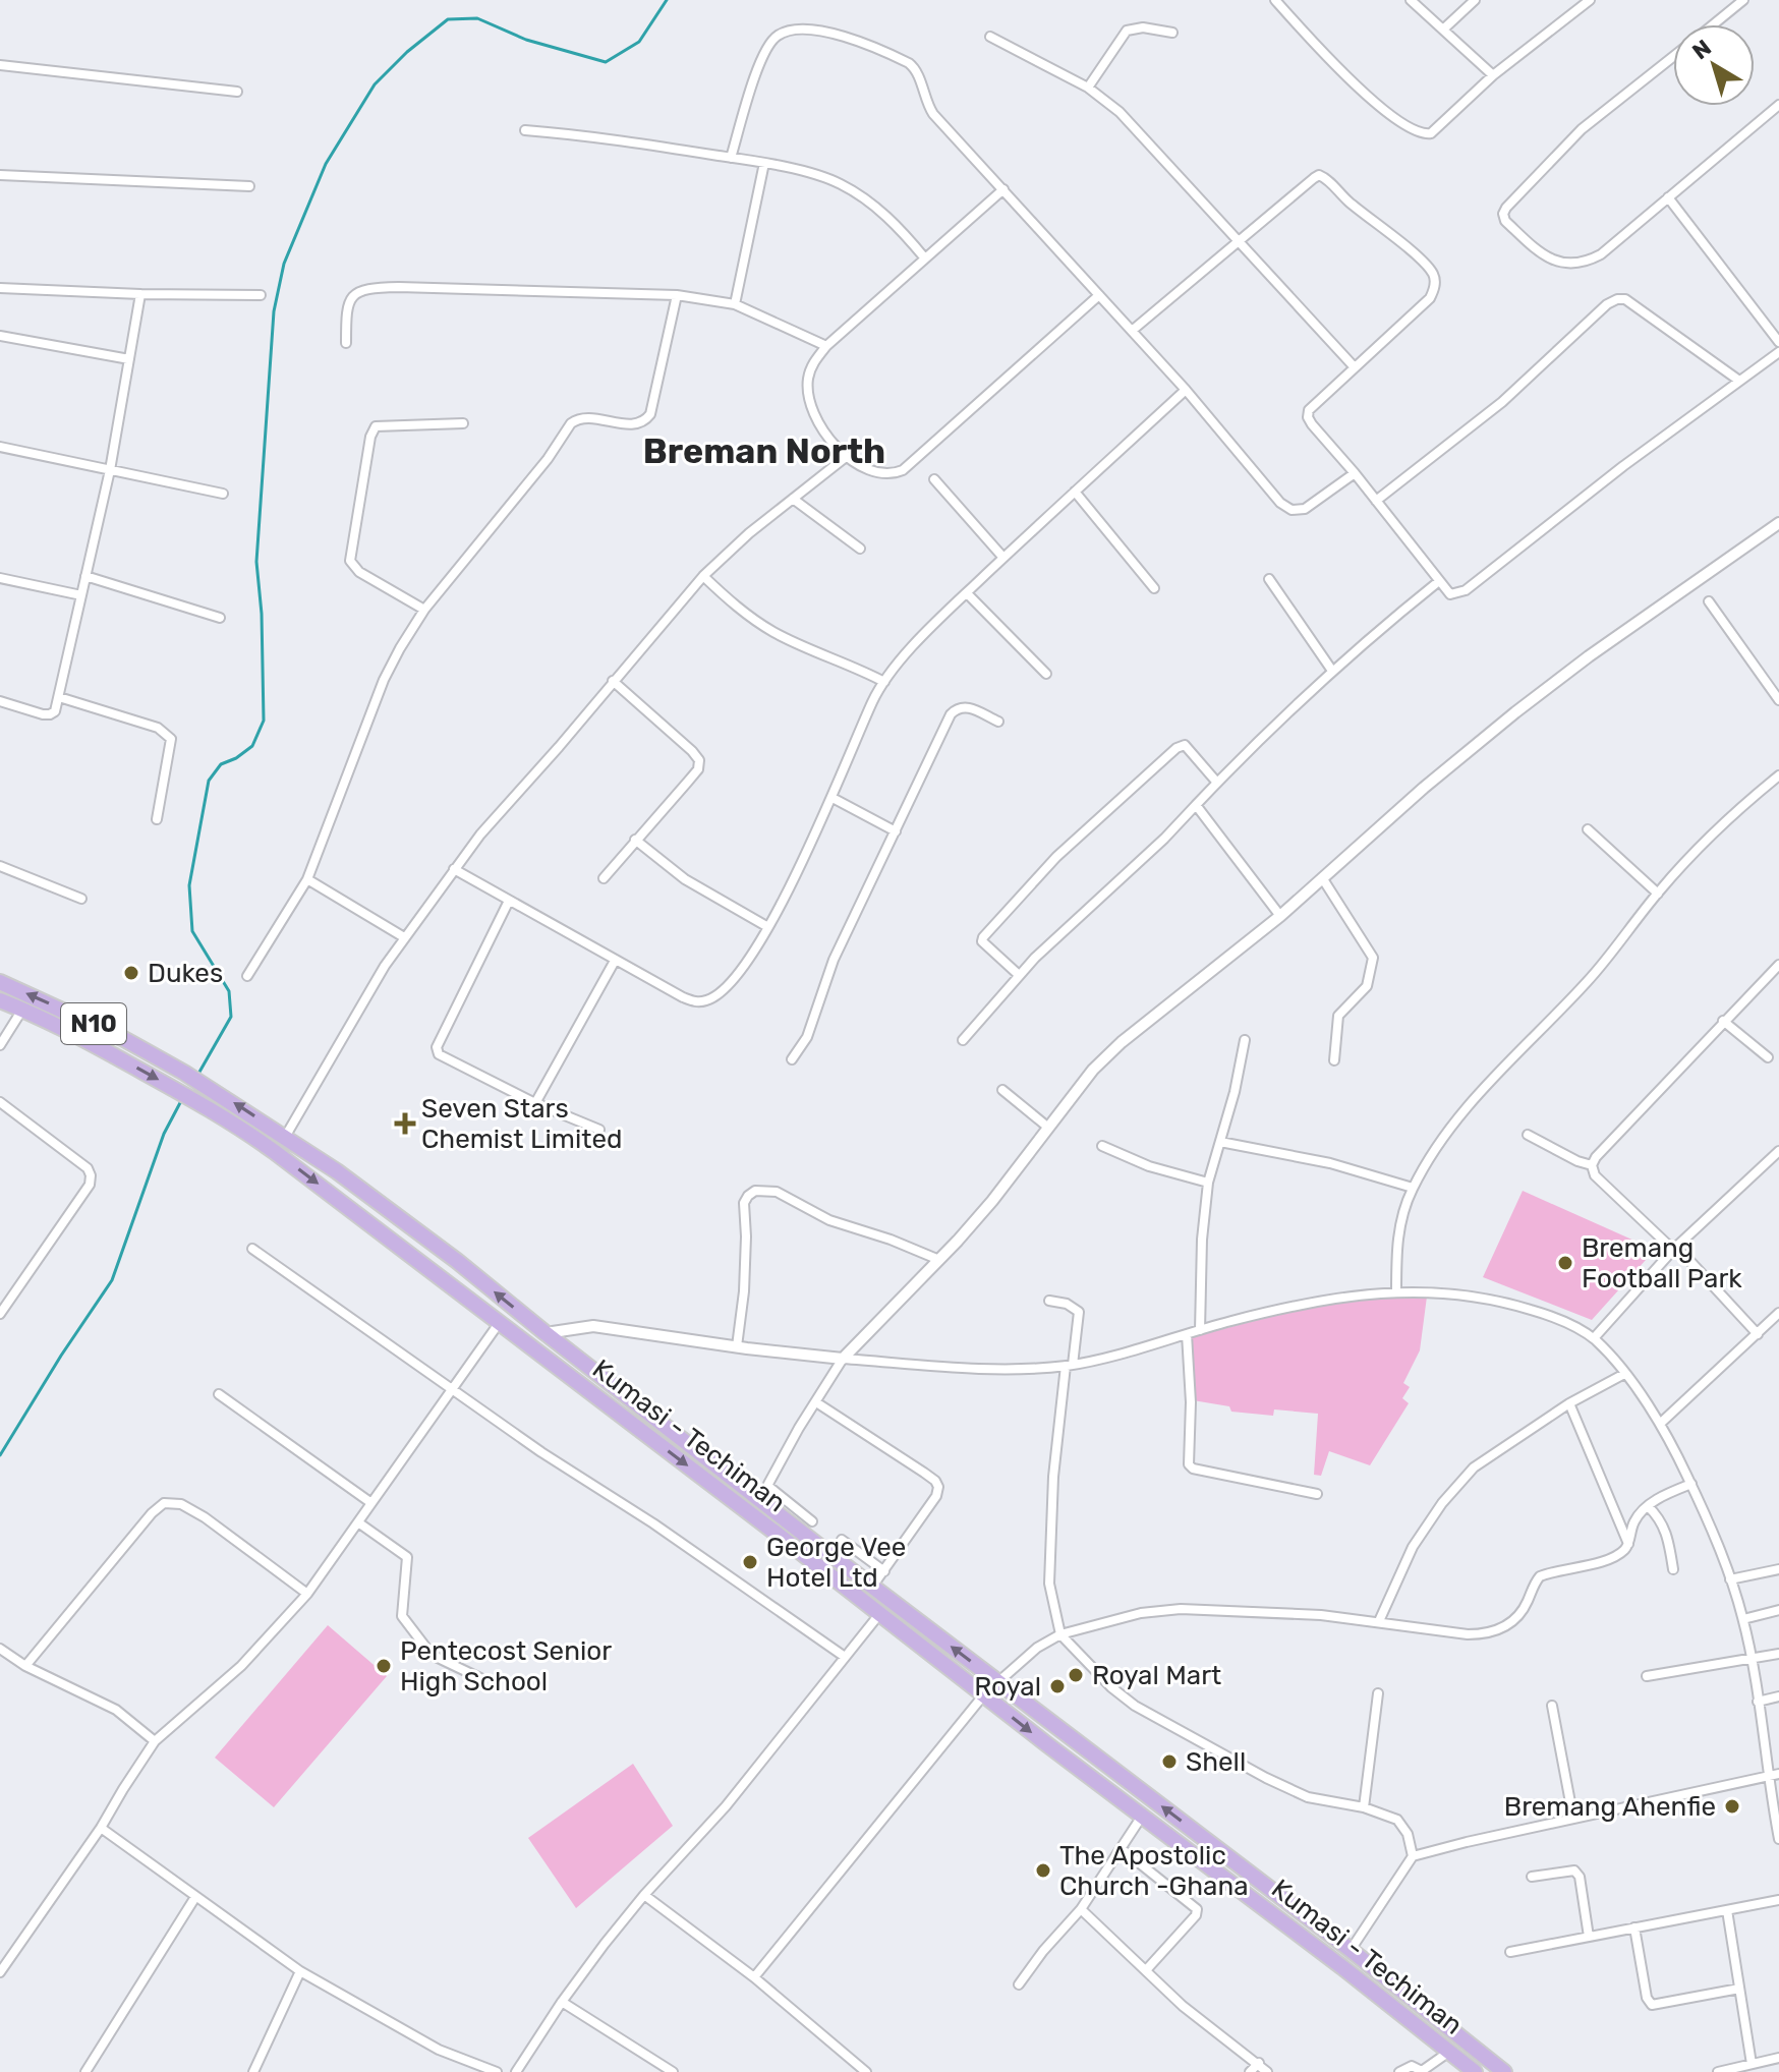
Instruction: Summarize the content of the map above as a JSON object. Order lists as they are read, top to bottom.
{
  "streets": {
    "highway": ["N10", "Kumasi - Techiman"]
  },
  "districts": ["Breman North"],
  "places": {
    "other": [
      "Dukes",
      "Bremang Football Park",
      "George Vee Hotel Ltd",
      "Pentecost Senior High School",
      "Royal Mart",
      "Royal",
      "Shell",
      "Bremang Ahenfie",
      "The Apostolic Church -Ghana"
    ],
    "health": ["Seven Stars Chemist Limited"]
  },
  "north": "top left"
}
